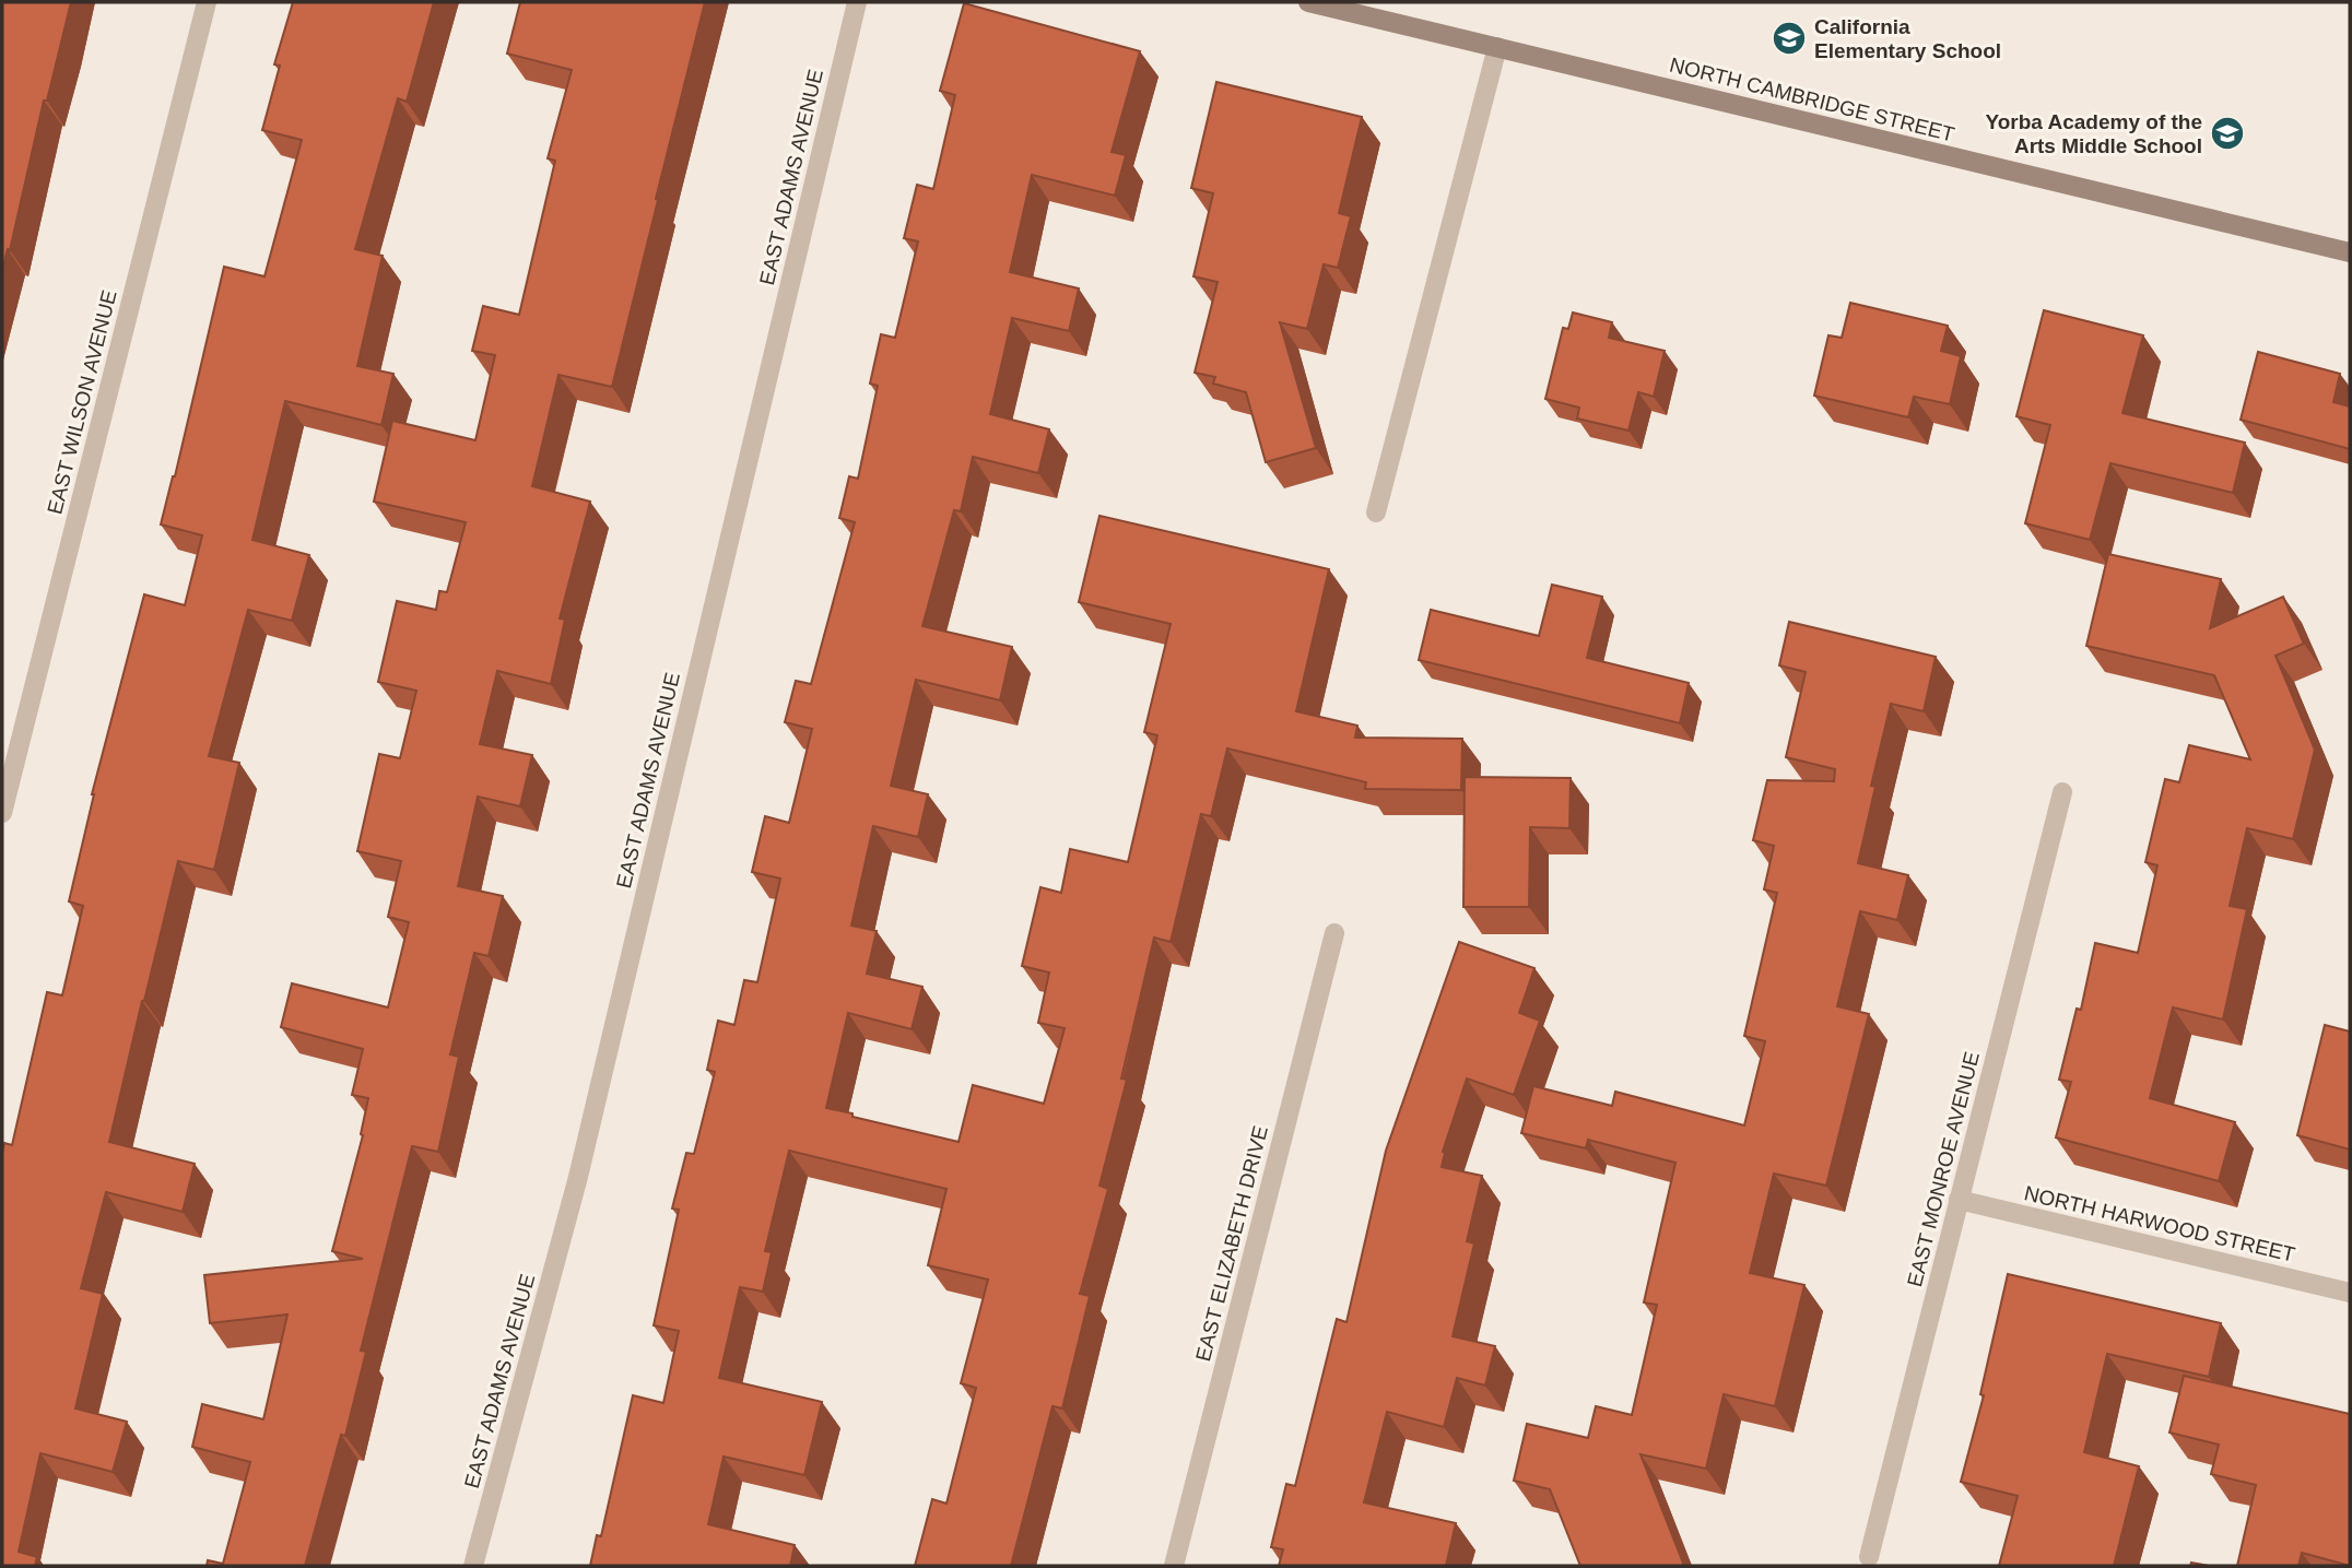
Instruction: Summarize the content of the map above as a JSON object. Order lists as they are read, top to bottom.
{
  "streets": {
    "street": [
      "NORTH CAMBRIDGE STREET",
      "EAST ADAMS AVENUE",
      "EAST WILSON AVENUE",
      "EAST MONROE AVENUE",
      "NORTH HARWOOD STREET",
      "EAST ELIZABETH DRIVE"
    ]
  },
  "crossings": [
    ["EAST MONROE AVENUE", "NORTH HARWOOD STREET"]
  ],
  "places": {
    "school or university": ["California Elementary School", "Yorba Academy of the Arts Middle School"]
  }
}
